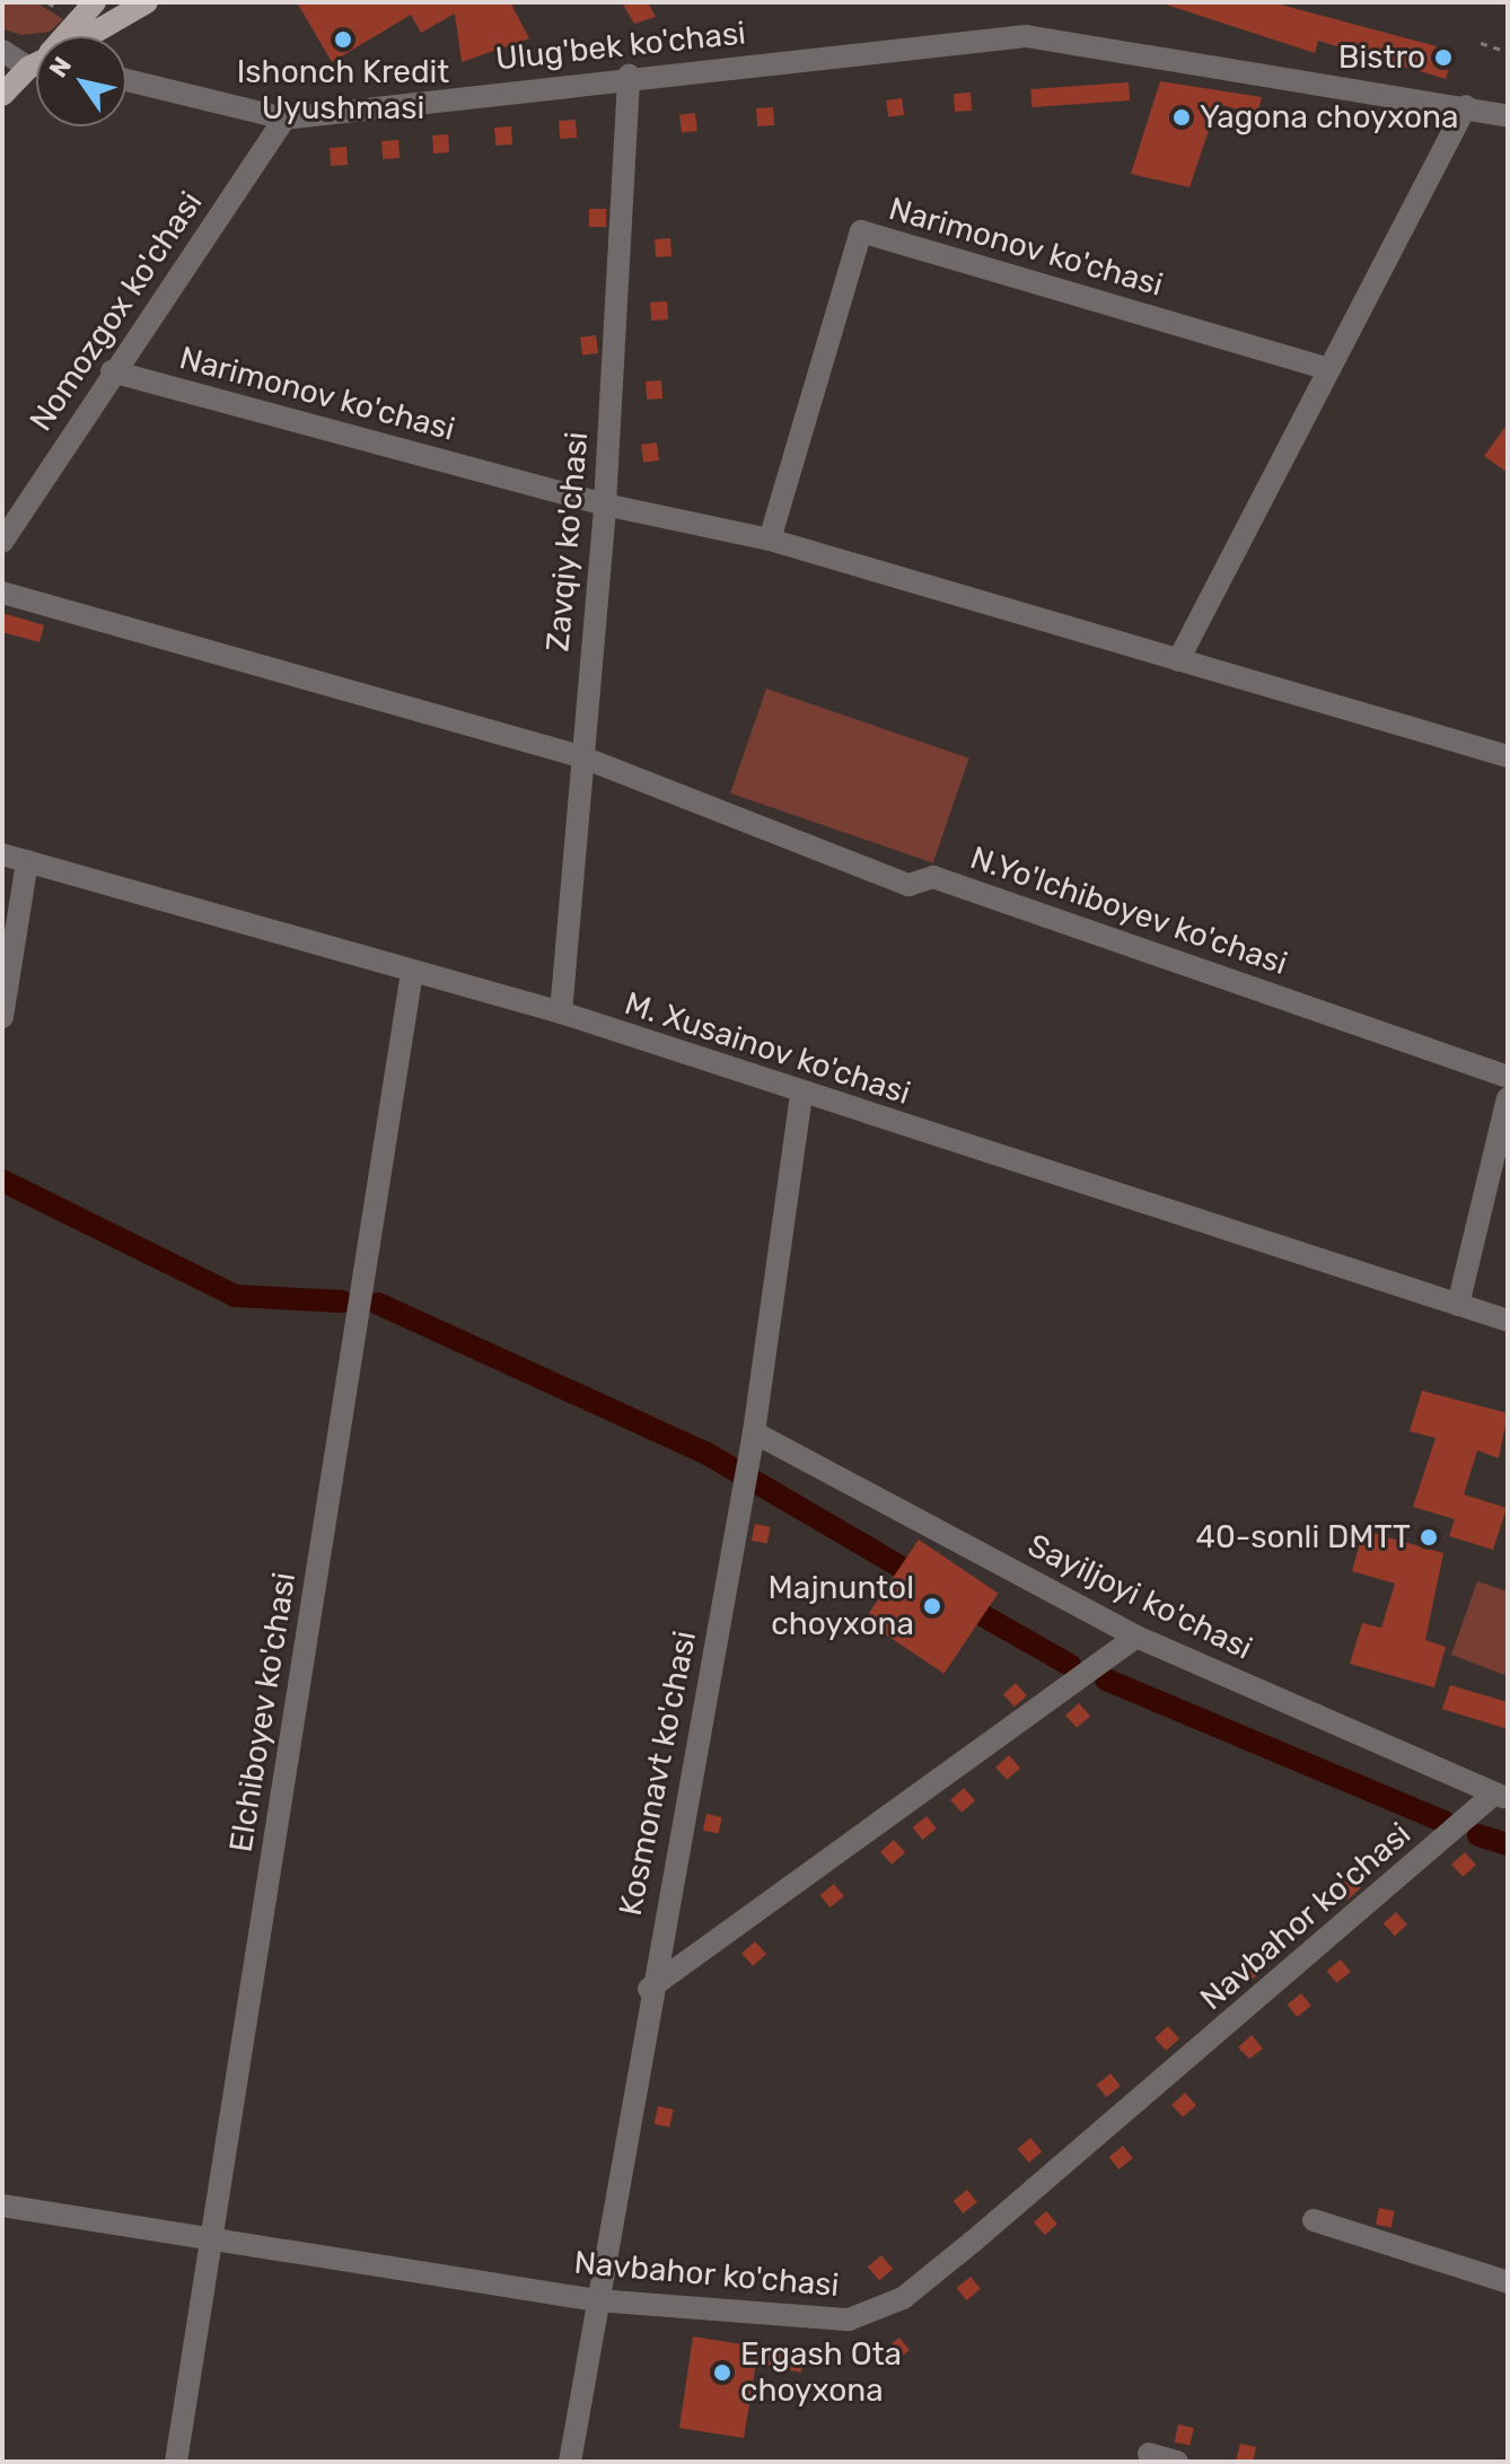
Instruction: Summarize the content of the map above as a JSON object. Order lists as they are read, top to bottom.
{
  "streets": {
    "street": [
      "Ulug'bek ko'chasi",
      "Narimonov ko'chasi",
      "Nomozgox ko'chasi",
      "Zavqiy ko'chasi",
      "N.Yo'lchiboyev ko'chasi",
      "M. Xusainov ko'chasi",
      "Sayiljoyi ko'chasi",
      "Elchiboyev ko'chasi",
      "Kosmonavt ko'chasi",
      "Navbahor ko'chasi"
    ]
  },
  "crossings": [
    ["Ulug'bek ko'chasi", "Nomozgox ko'chasi"],
    ["Ulug'bek ko'chasi", "Zavqiy ko'chasi"],
    ["Narimonov ko'chasi", "Nomozgox ko'chasi"],
    ["Narimonov ko'chasi", "Zavqiy ko'chasi"],
    ["Zavqiy ko'chasi", "N.Yo'lchiboyev ko'chasi"],
    ["Zavqiy ko'chasi", "M. Xusainov ko'chasi"],
    ["M. Xusainov ko'chasi", "Elchiboyev ko'chasi"],
    ["M. Xusainov ko'chasi", "Kosmonavt ko'chasi"],
    ["Sayiljoyi ko'chasi", "Kosmonavt ko'chasi"],
    ["Sayiljoyi ko'chasi", "Navbahor ko'chasi"],
    ["Elchiboyev ko'chasi", "Navbahor ko'chasi"],
    ["Kosmonavt ko'chasi", "Navbahor ko'chasi"]
  ],
  "places": [
    "Ishonch Kredit Uyushmasi",
    "Bistro",
    "Yagona choyxona",
    "40-sonli DMTT",
    "Majnuntol choyxona",
    "Ergash Ota choyxona"
  ],
  "north": "top left"
}
